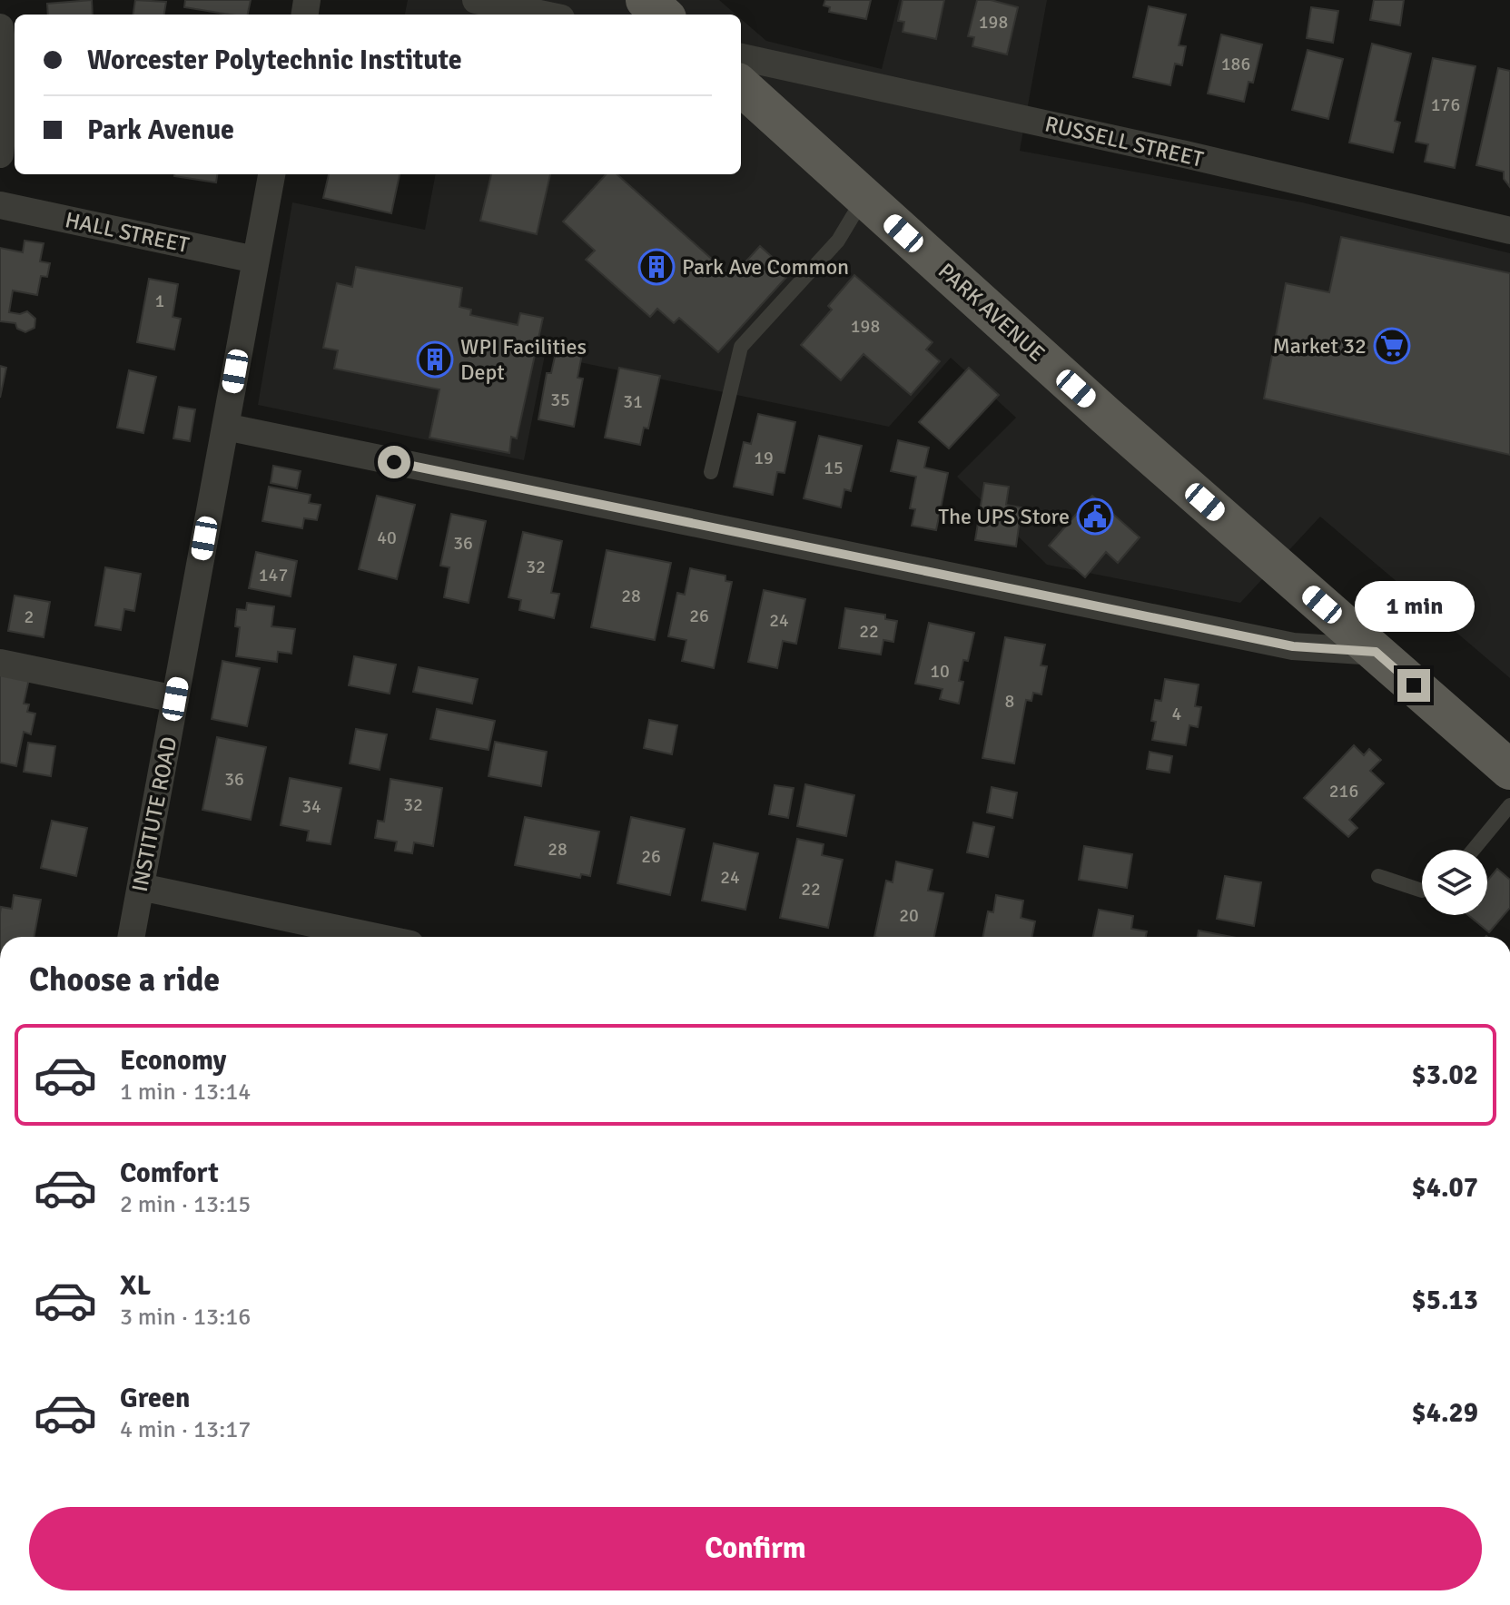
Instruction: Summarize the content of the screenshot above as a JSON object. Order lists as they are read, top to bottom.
{
  "streets": {
    "main road": ["PARK AVENUE"],
    "street": ["RUSSELL STREET", "HALL STREET", "INSTITUTE ROAD"]
  },
  "crossings": [
    ["HALL STREET", "INSTITUTE ROAD"]
  ],
  "places": {
    "building": ["Park Ave Common", "WPI Facilities Dept"],
    "supermarket": ["Market 32"],
    "public building": ["The UPS Store"]
  },
  "house_numbers": [
    "198",
    "186",
    "176",
    "1",
    "198",
    "35",
    "31",
    "19",
    "15",
    "40",
    "36",
    "32",
    "147",
    "28",
    "26",
    "2",
    "24",
    "22",
    "10",
    "8",
    "4",
    "36",
    "216",
    "32",
    "34",
    "28",
    "26",
    "24",
    "22",
    "20"
  ],
  "page": {
    "banner": ["Worcester Polytechnic Institute", "Park Avenue"],
    "bubble": "1 min",
    "heading": "Choose a ride",
    "list": [
      {
        "name": "Economy",
        "note": "1 min · 13:14",
        "value": "$3.02"
      },
      {
        "name": "Comfort",
        "note": "2 min · 13:15",
        "value": "$4.07"
      },
      {
        "name": "XL",
        "note": "3 min · 13:16",
        "value": "$5.13"
      },
      {
        "name": "Green",
        "note": "4 min · 13:17",
        "value": "$4.29"
      }
    ],
    "buttons": "Confirm"
  }
}
